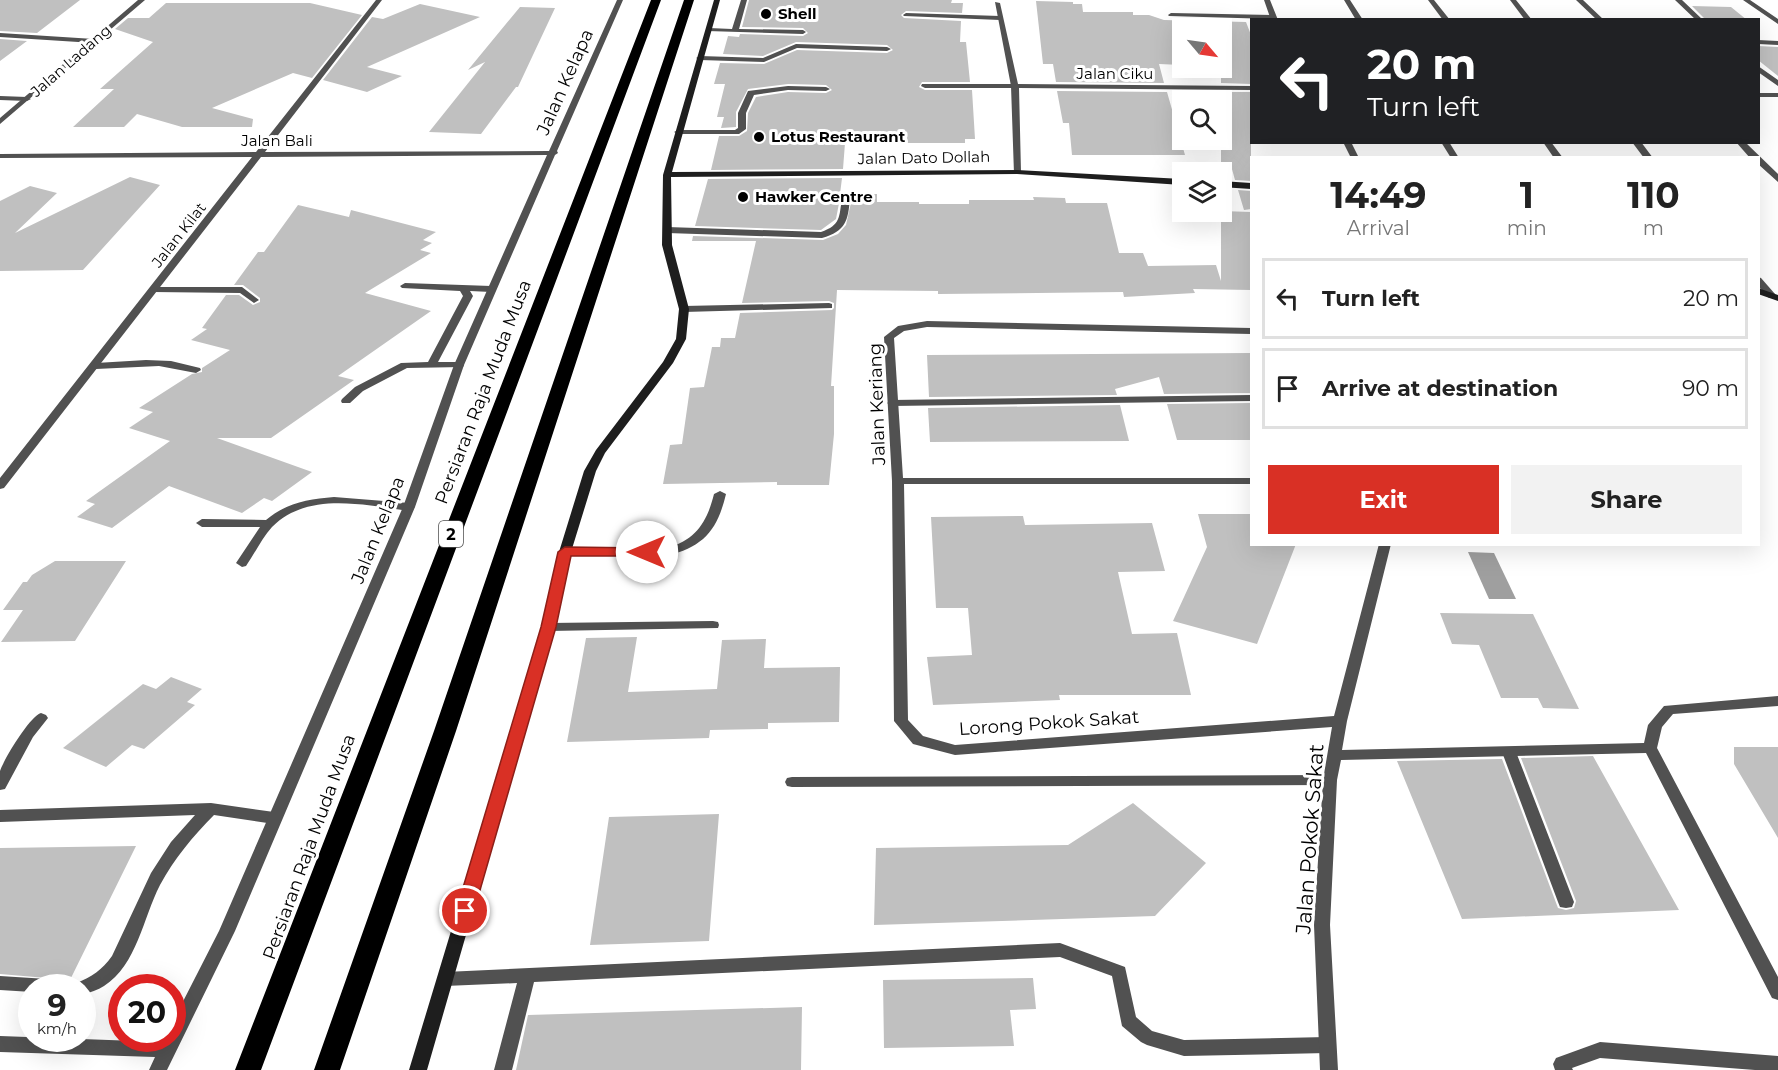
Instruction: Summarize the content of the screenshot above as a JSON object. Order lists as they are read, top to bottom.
{
  "streets": {
    "highway": ["Persiaran Raja Muda Musa", "2"],
    "street": [
      "Jalan Ladang",
      "Jalan Ciku",
      "Jalan Kelapa",
      "Jalan Bali",
      "Jalan Dato Dollah",
      "Jalan Kilat",
      "Jalan Keriang",
      "Lorong Pokok Sakat",
      "Jalan Pokok Sakat"
    ]
  },
  "crossings": [
    ["Jalan Kelapa", "Jalan Bali"],
    ["Jalan Bali", "Jalan Kilat"],
    ["Jalan Keriang", "Lorong Pokok Sakat"],
    ["Lorong Pokok Sakat", "Jalan Pokok Sakat"]
  ],
  "places": ["Shell", "Lotus Restaurant", "Hawker Centre"],
  "north": "bottom right",
  "page": {
    "turn": ["20 m", "Turn left"],
    "eta": [
      "14:49",
      "Arrival",
      "1",
      "min",
      "110",
      "m"
    ],
    "list": [
      {
        "name": "Turn left",
        "value": "20 m"
      },
      {
        "name": "Arrive at destination",
        "value": "90 m"
      }
    ],
    "buttons": ["Exit", "Share"],
    "speed": "9 km/h",
    "limit": "20"
  }
}
